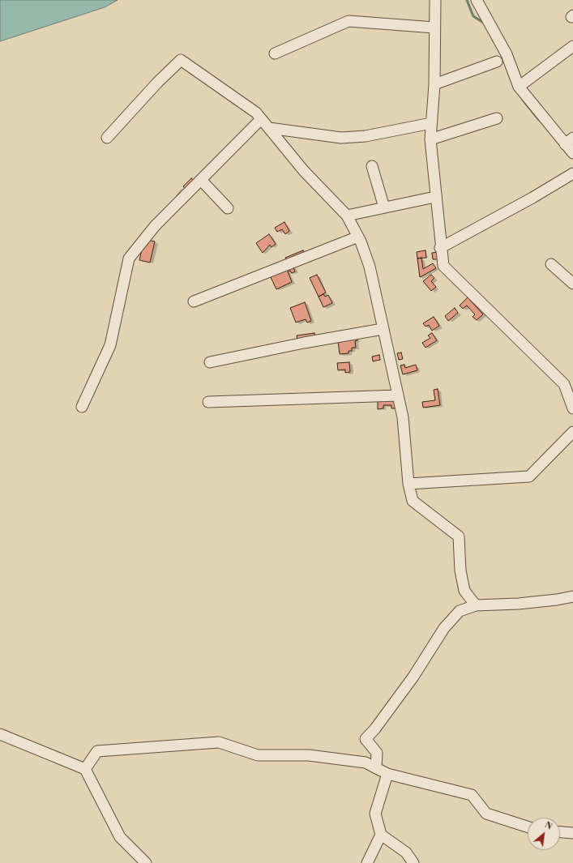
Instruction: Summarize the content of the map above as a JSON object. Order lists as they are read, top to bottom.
{
  "north": "top right"
}
